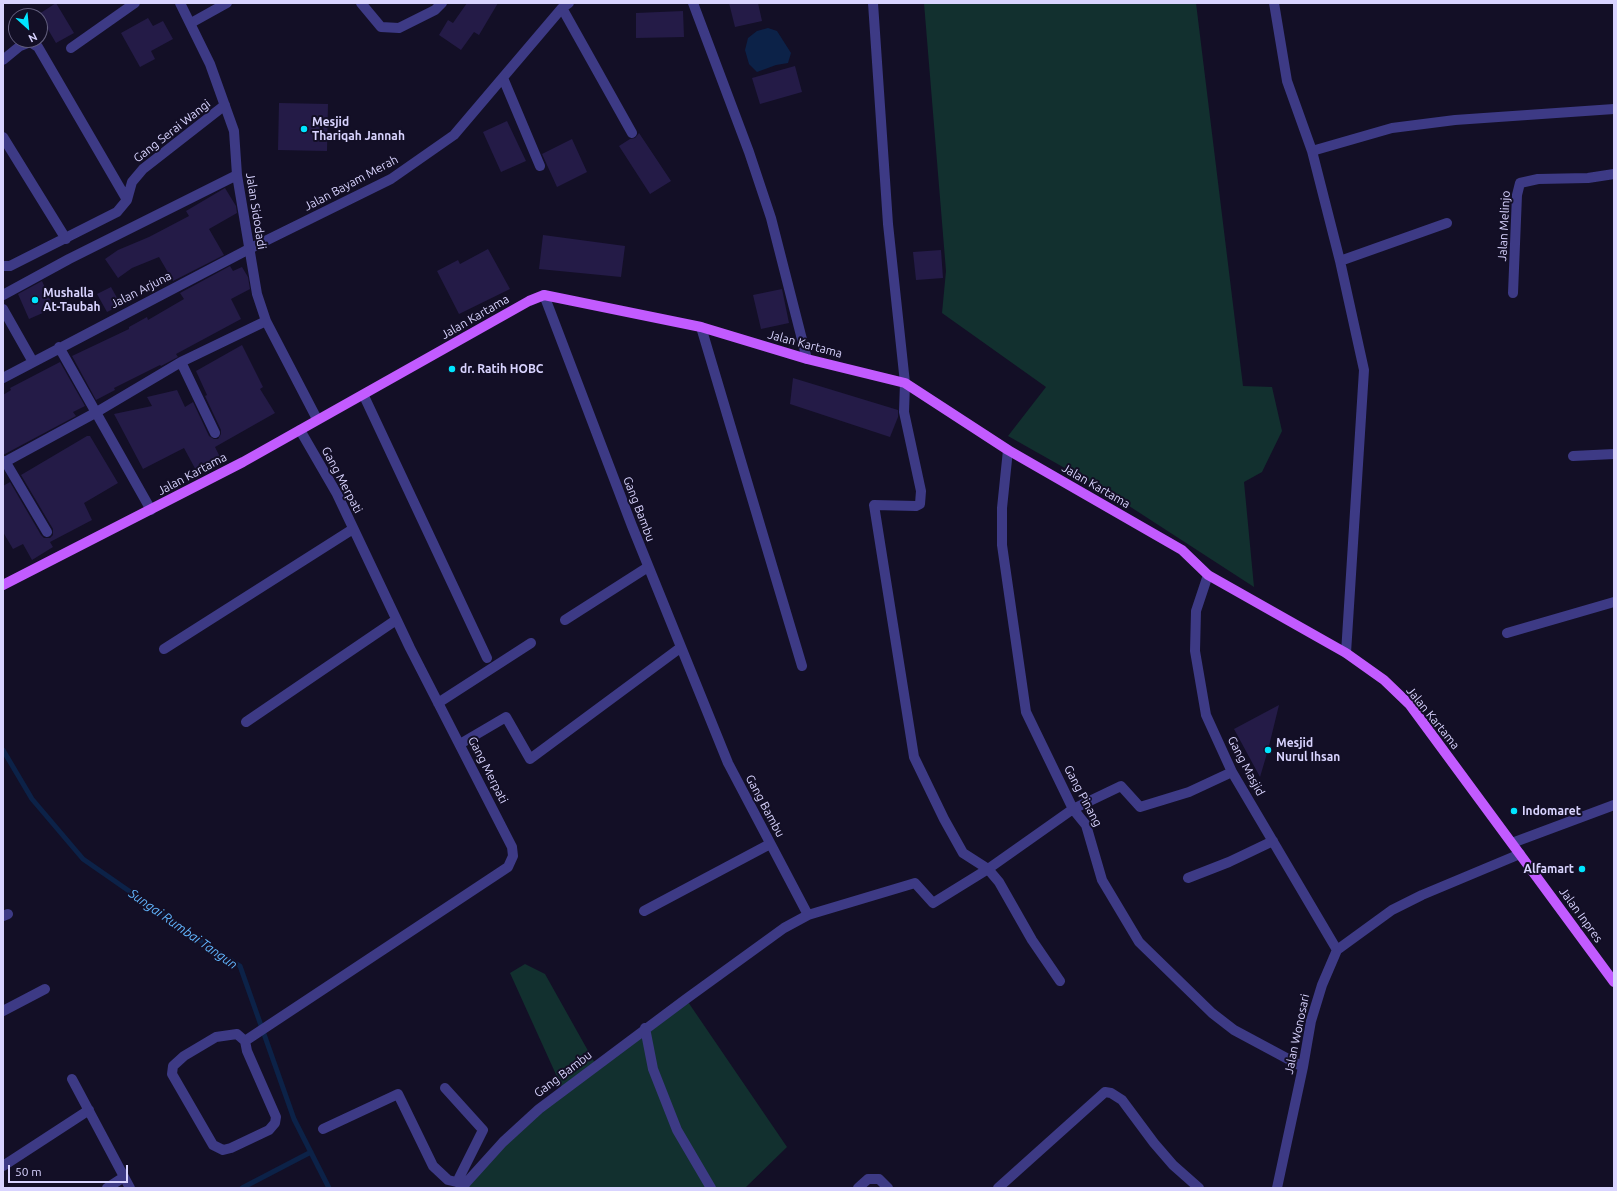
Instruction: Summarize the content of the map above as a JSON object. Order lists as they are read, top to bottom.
{
  "streets": {
    "main road": ["Jalan Kartama", "Jalan Inpres"],
    "street": [
      "Gang Serai Wangi",
      "Jalan Bayam Merah",
      "Jalan Sidodadi",
      "Jalan Melinjo",
      "Jalan Arjuna",
      "Gang Merpati",
      "Gang Bambu",
      "Gang Masjid",
      "Gang Pinang",
      "Jalan Wonosari"
    ]
  },
  "crossings": [
    ["Gang Serai Wangi", "Jalan Sidodadi"],
    ["Jalan Bayam Merah", "Jalan Sidodadi"],
    ["Jalan Bayam Merah", "Jalan Arjuna"],
    ["Jalan Sidodadi", "Jalan Arjuna"],
    ["Jalan Sidodadi", "Jalan Kartama"],
    ["Jalan Kartama", "Gang Merpati"],
    ["Jalan Kartama", "Gang Bambu"],
    ["Jalan Kartama", "Gang Masjid"],
    ["Jalan Kartama", "Gang Pinang"],
    ["Jalan Kartama", "Jalan Inpres"],
    ["Gang Masjid", "Jalan Wonosari"],
    ["Gang Pinang", "Jalan Wonosari"]
  ],
  "water": ["Sungai Rumbai Tangun"],
  "places": [
    "Mesjid Thariqah Jannah",
    "Mushalla At-Taubah",
    "dr. Ratih HOBC",
    "Mesjid Nurul Ihsan",
    "Indomaret",
    "Alfamart"
  ],
  "scale_bar": "50 m",
  "north": "bottom right"
}
